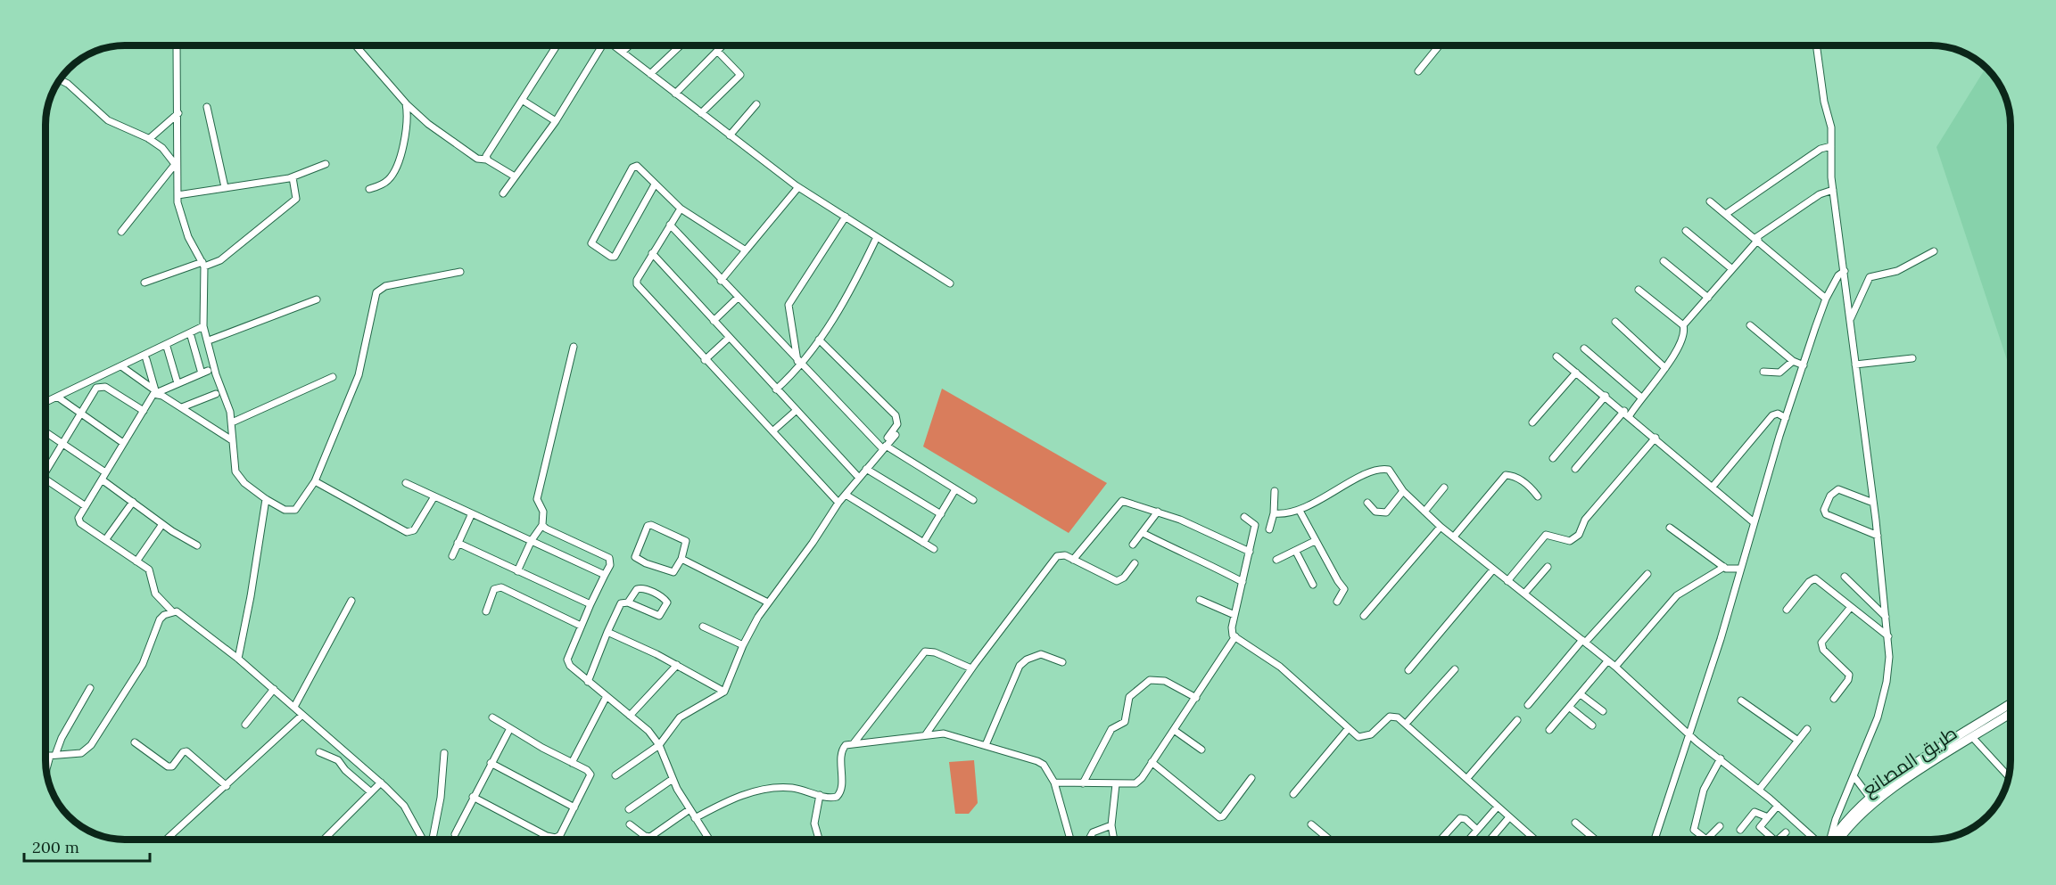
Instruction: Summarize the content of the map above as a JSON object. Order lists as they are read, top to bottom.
{
  "streets": {
    "main road": ["طريق المصانع"]
  },
  "scale_bar": "200 m"
}
